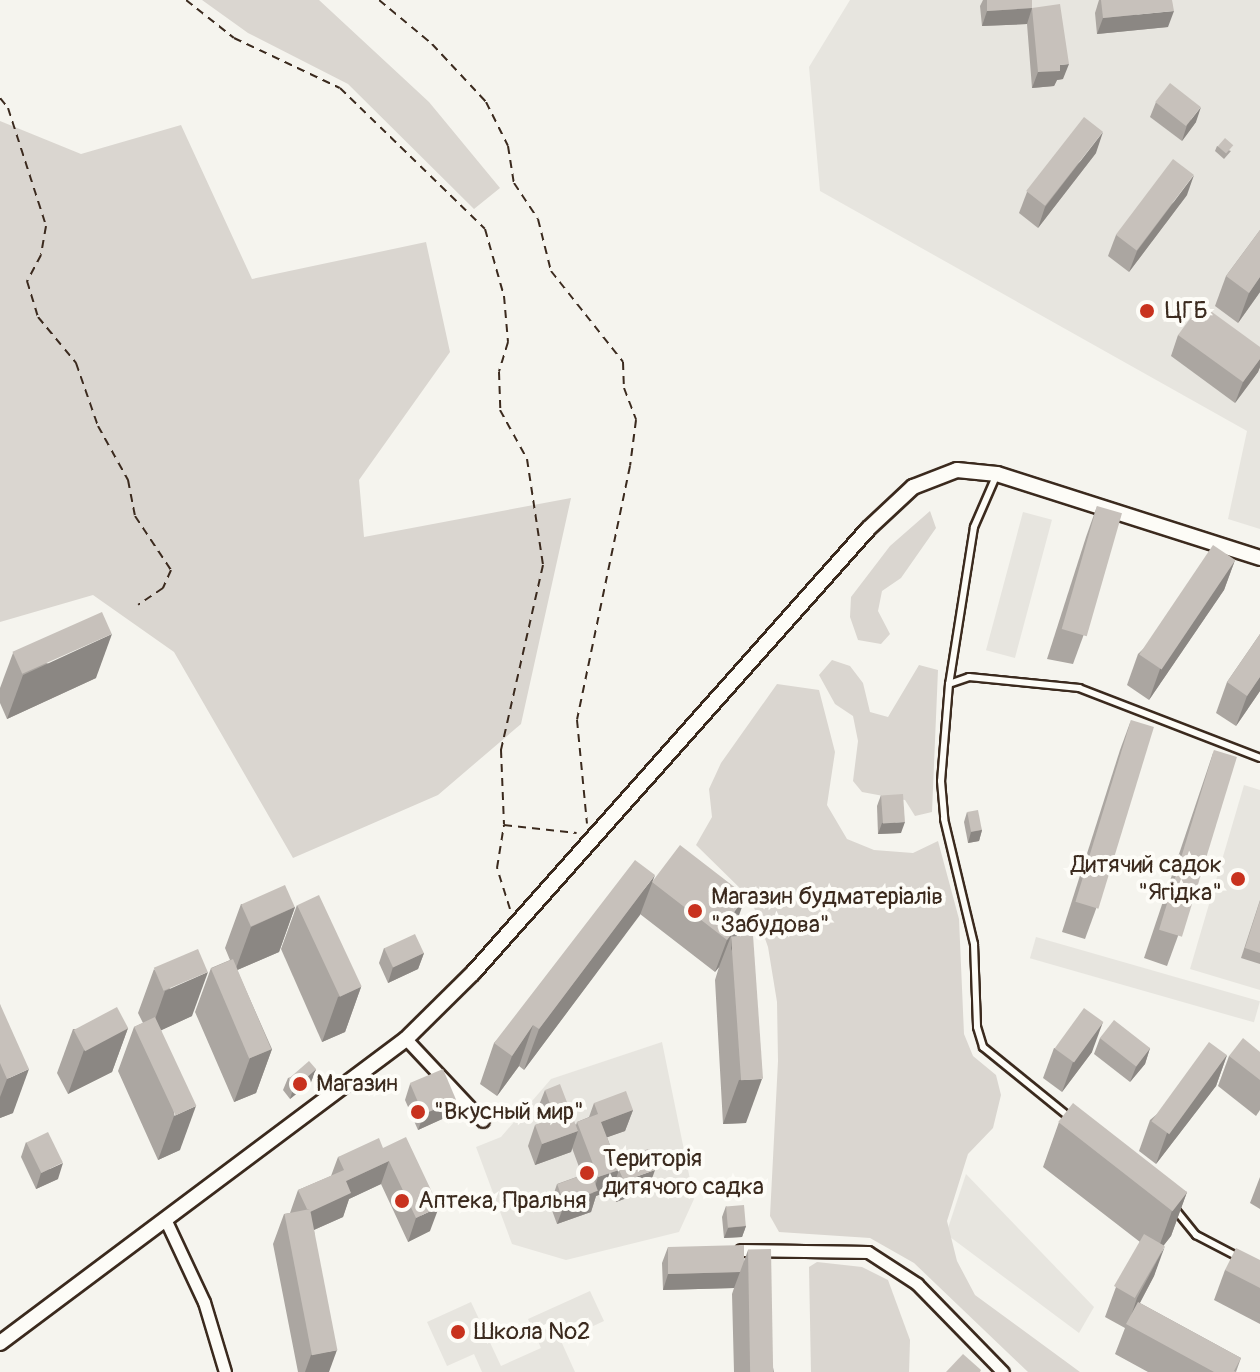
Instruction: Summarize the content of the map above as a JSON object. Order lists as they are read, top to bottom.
{
  "places": [
    "ЦГБ",
    "Дитячий садок \"Ягідка\"",
    "Магазин будматеріалів \"Забудова\"",
    "Магазин",
    "\"Вкусный мир\"",
    "Територія дитячого садка",
    "Аптека, Пральня",
    "Школа №2"
  ]
}
